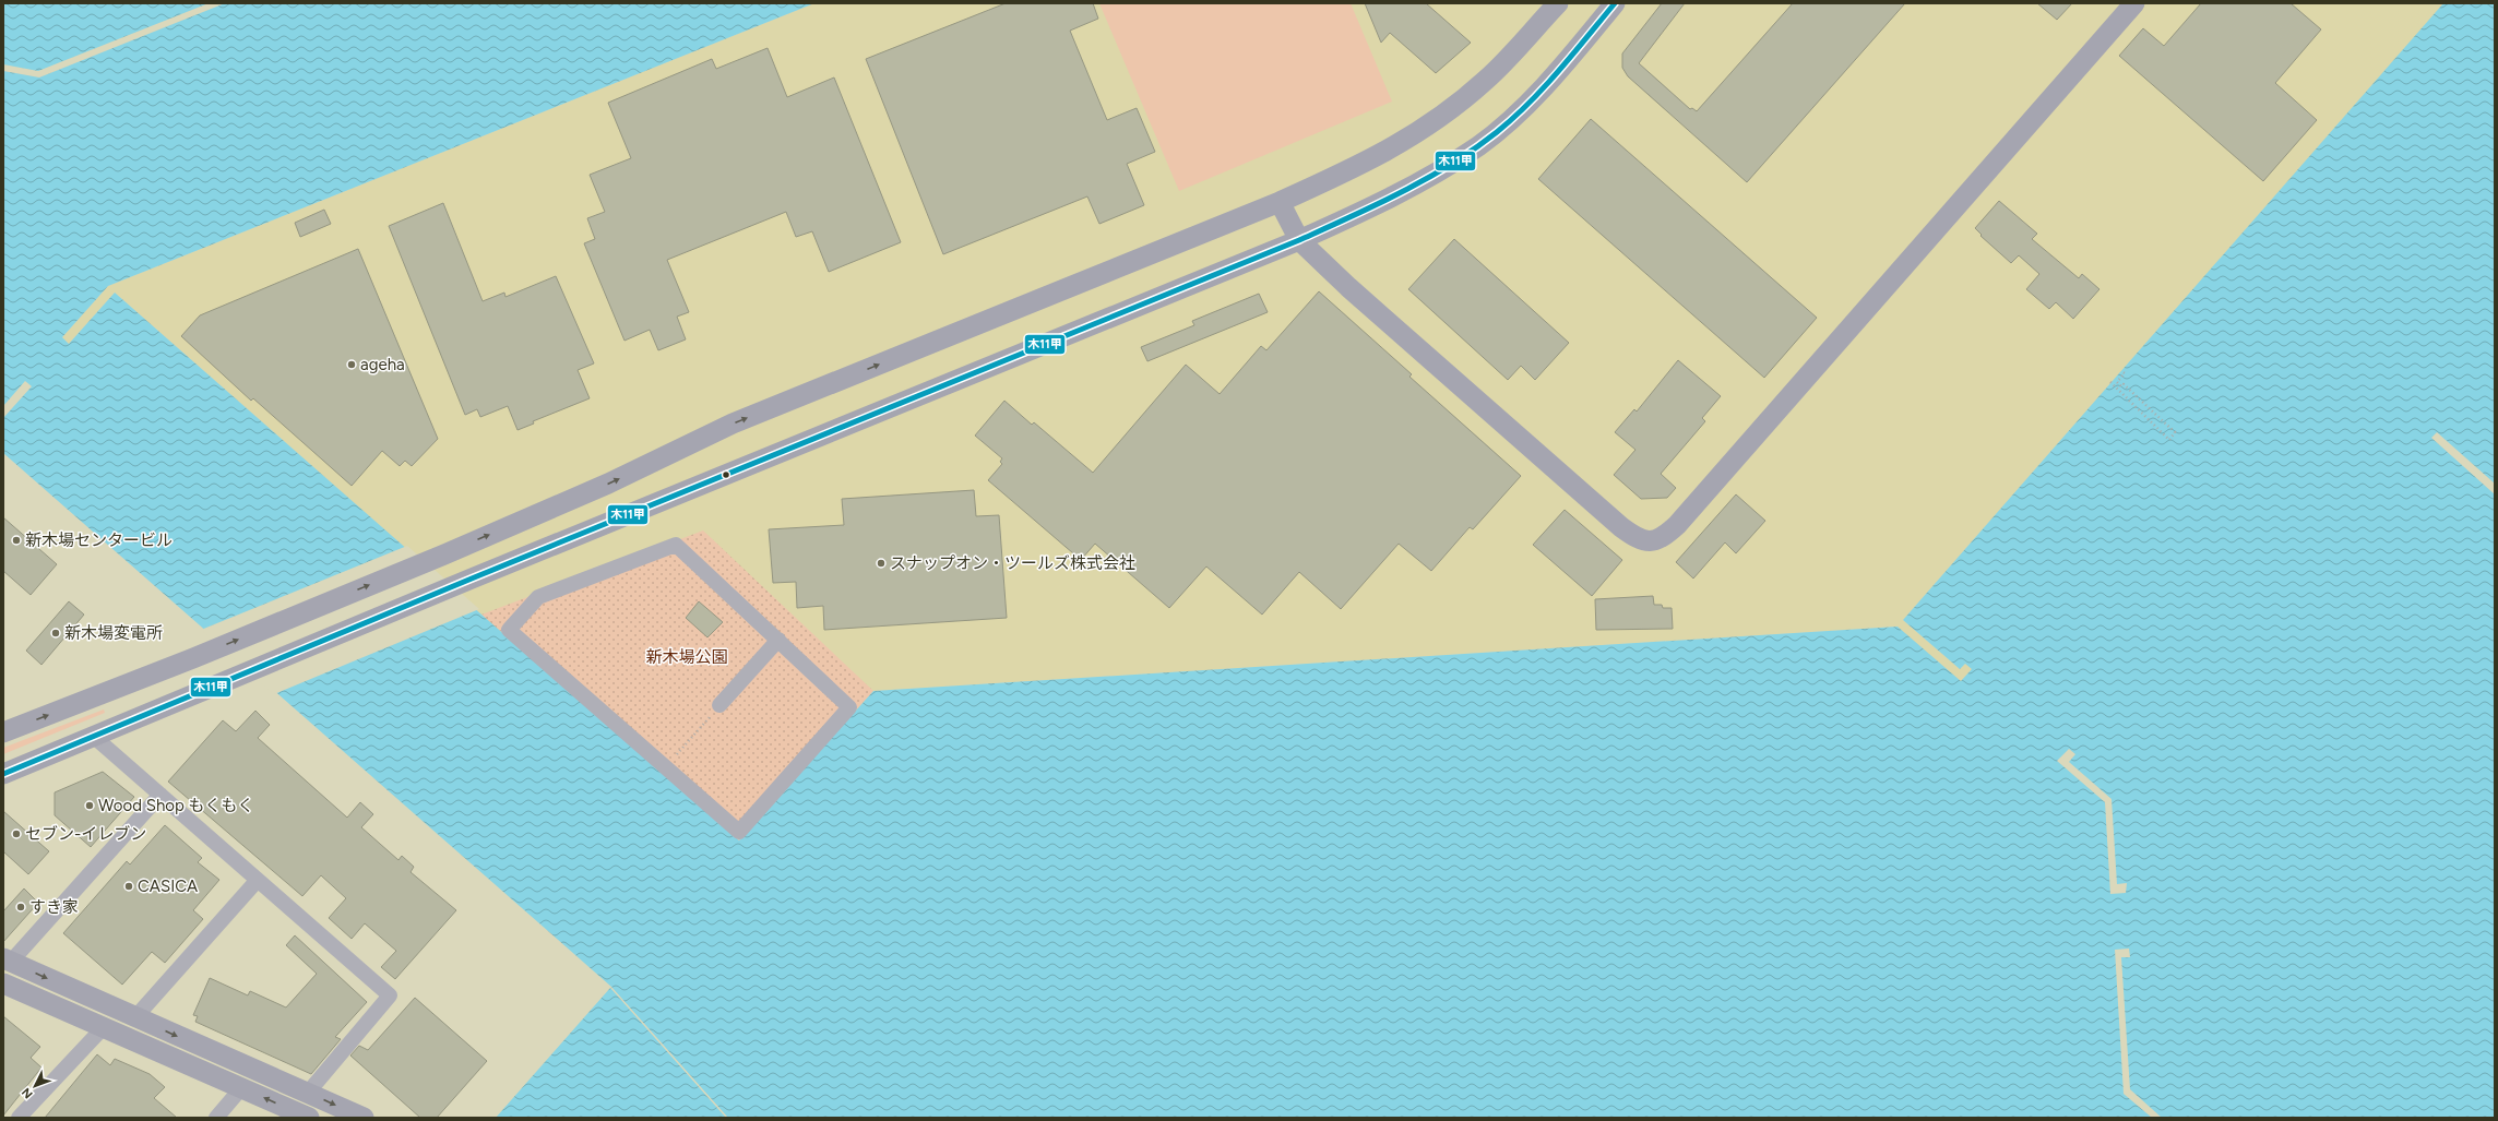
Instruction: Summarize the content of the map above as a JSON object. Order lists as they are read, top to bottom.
{
  "parks": ["新木場公園"],
  "places": [
    "ageha",
    "新木場センタービル",
    "スナップオン・ツールズ株式会社",
    "新木場変電所",
    "Wood Shop もくもく",
    "セブン-イレブン",
    "CASICA",
    "すき家"
  ],
  "lines": ["transit line 木11甲"],
  "north": "bottom left"
}
